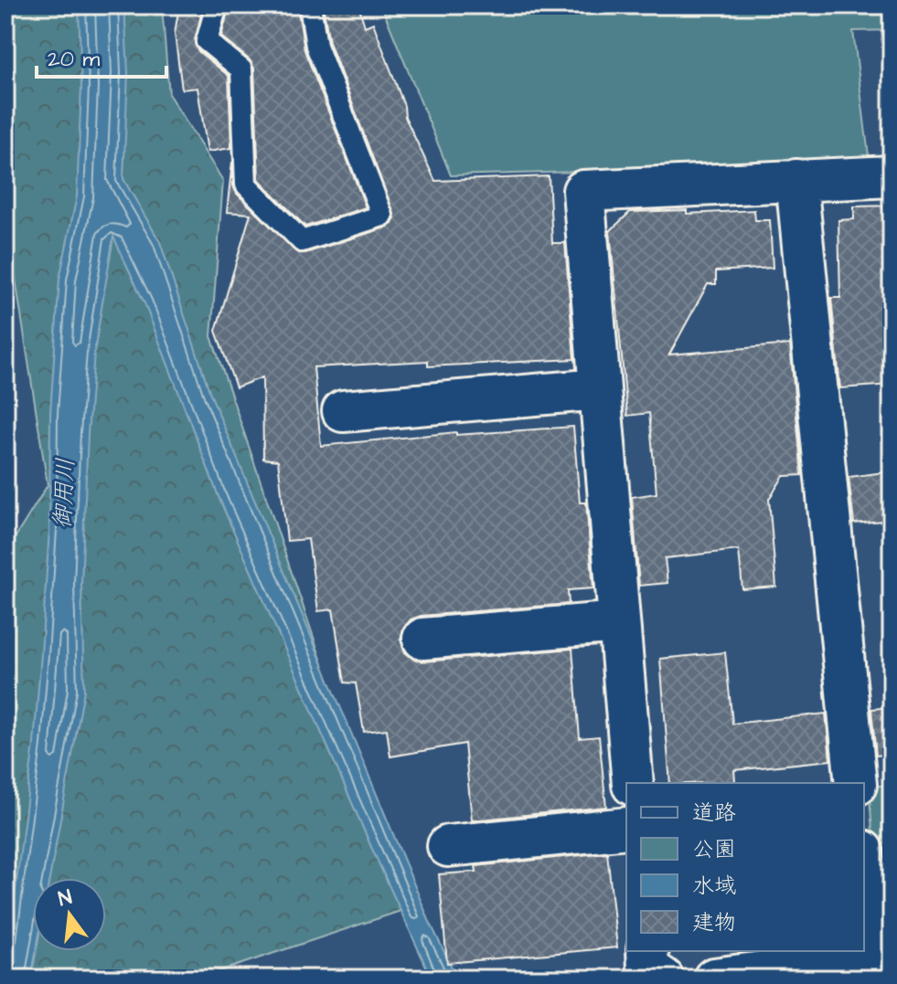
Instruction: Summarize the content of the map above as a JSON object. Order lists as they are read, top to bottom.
{
  "water": ["御用川"],
  "legend": [
    "道路",
    "公園",
    "水域",
    "建物"
  ],
  "scale_bar": "20 m",
  "north": "top"
}
